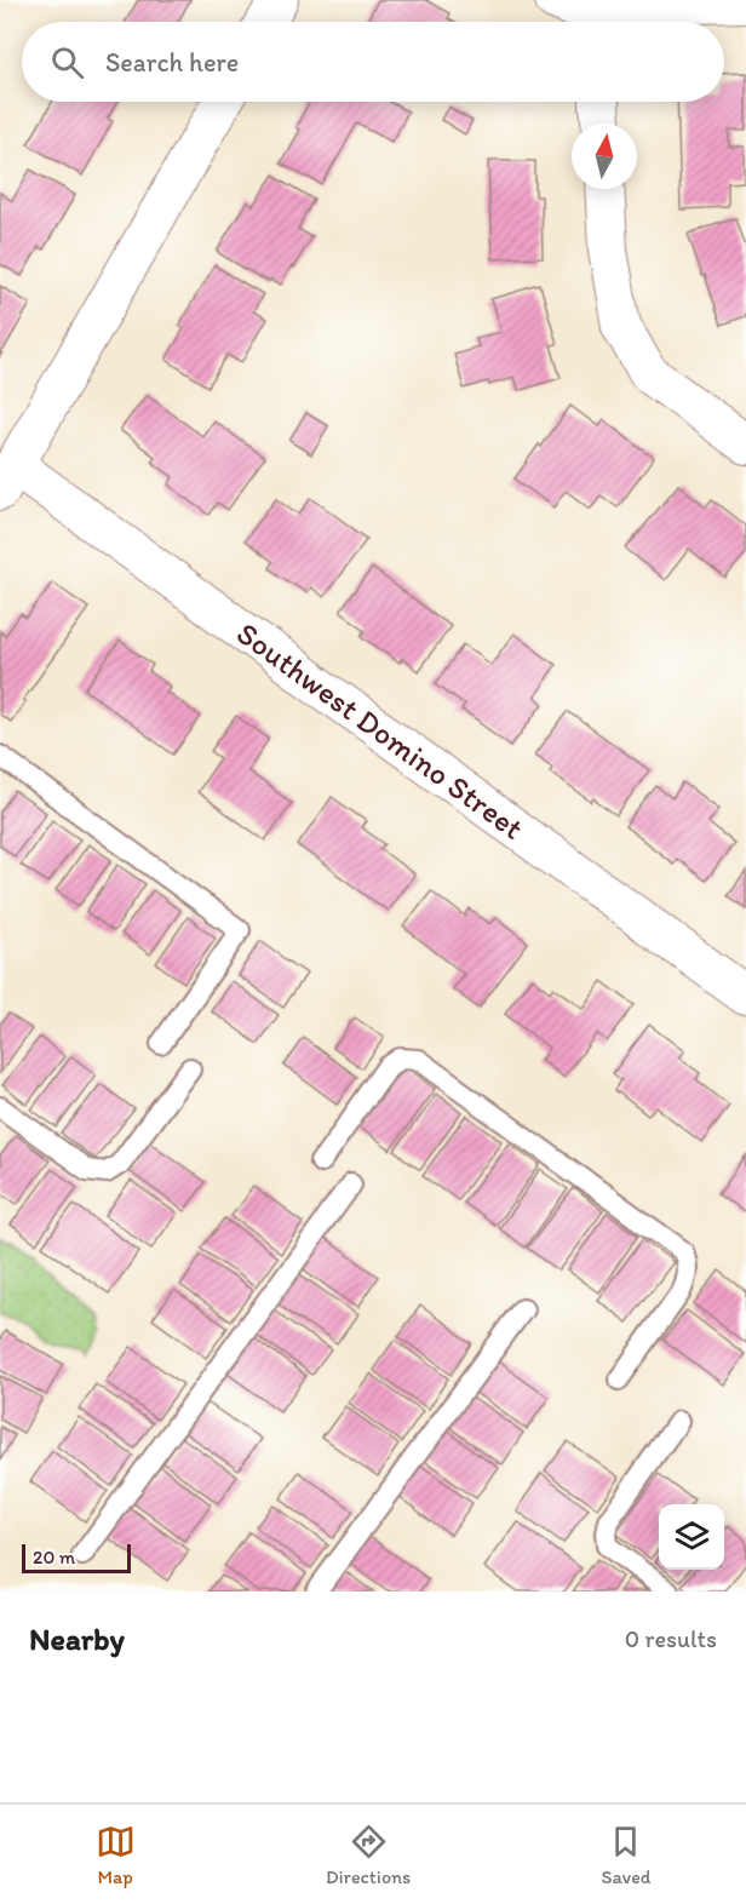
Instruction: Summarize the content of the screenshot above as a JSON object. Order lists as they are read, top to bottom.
{
  "streets": {
    "street": ["Southwest Domino Street"]
  },
  "scale_bar": "20 m",
  "north": "top",
  "page": {
    "search": "Search here",
    "scale": "20 m",
    "heading": ["Nearby", "0 results"],
    "nav": ["Map", "Directions", "Saved"]
  }
}
